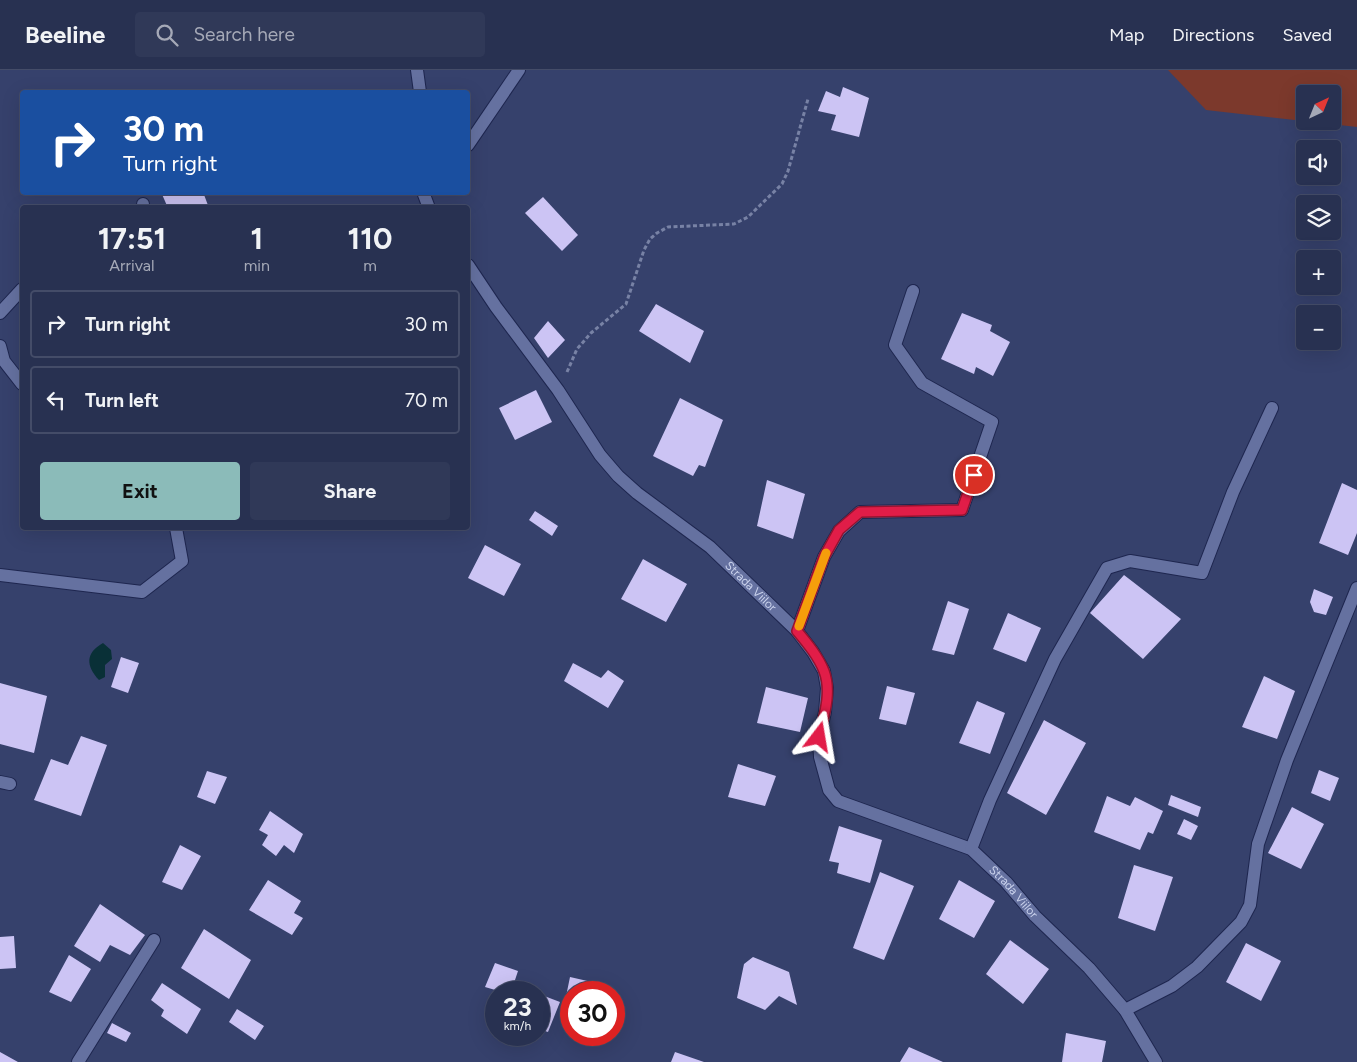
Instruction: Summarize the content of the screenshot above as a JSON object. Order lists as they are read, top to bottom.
{
  "streets": {
    "street": ["Strada Viilor"]
  },
  "north": "top right",
  "page": {
    "header": "Beeline",
    "search": "Search here",
    "nav": ["Map", "Directions", "Saved"],
    "map_buttons": ["+", "−"],
    "turn": ["30 m", "Turn right"],
    "eta": [
      "17:51",
      "Arrival",
      "1",
      "min",
      "110",
      "m"
    ],
    "list": [
      {
        "name": "Turn right",
        "value": "30 m"
      },
      {
        "name": "Turn left",
        "value": "70 m"
      }
    ],
    "buttons": ["Exit", "Share"],
    "speed": "23 km/h",
    "limit": "30"
  }
}
